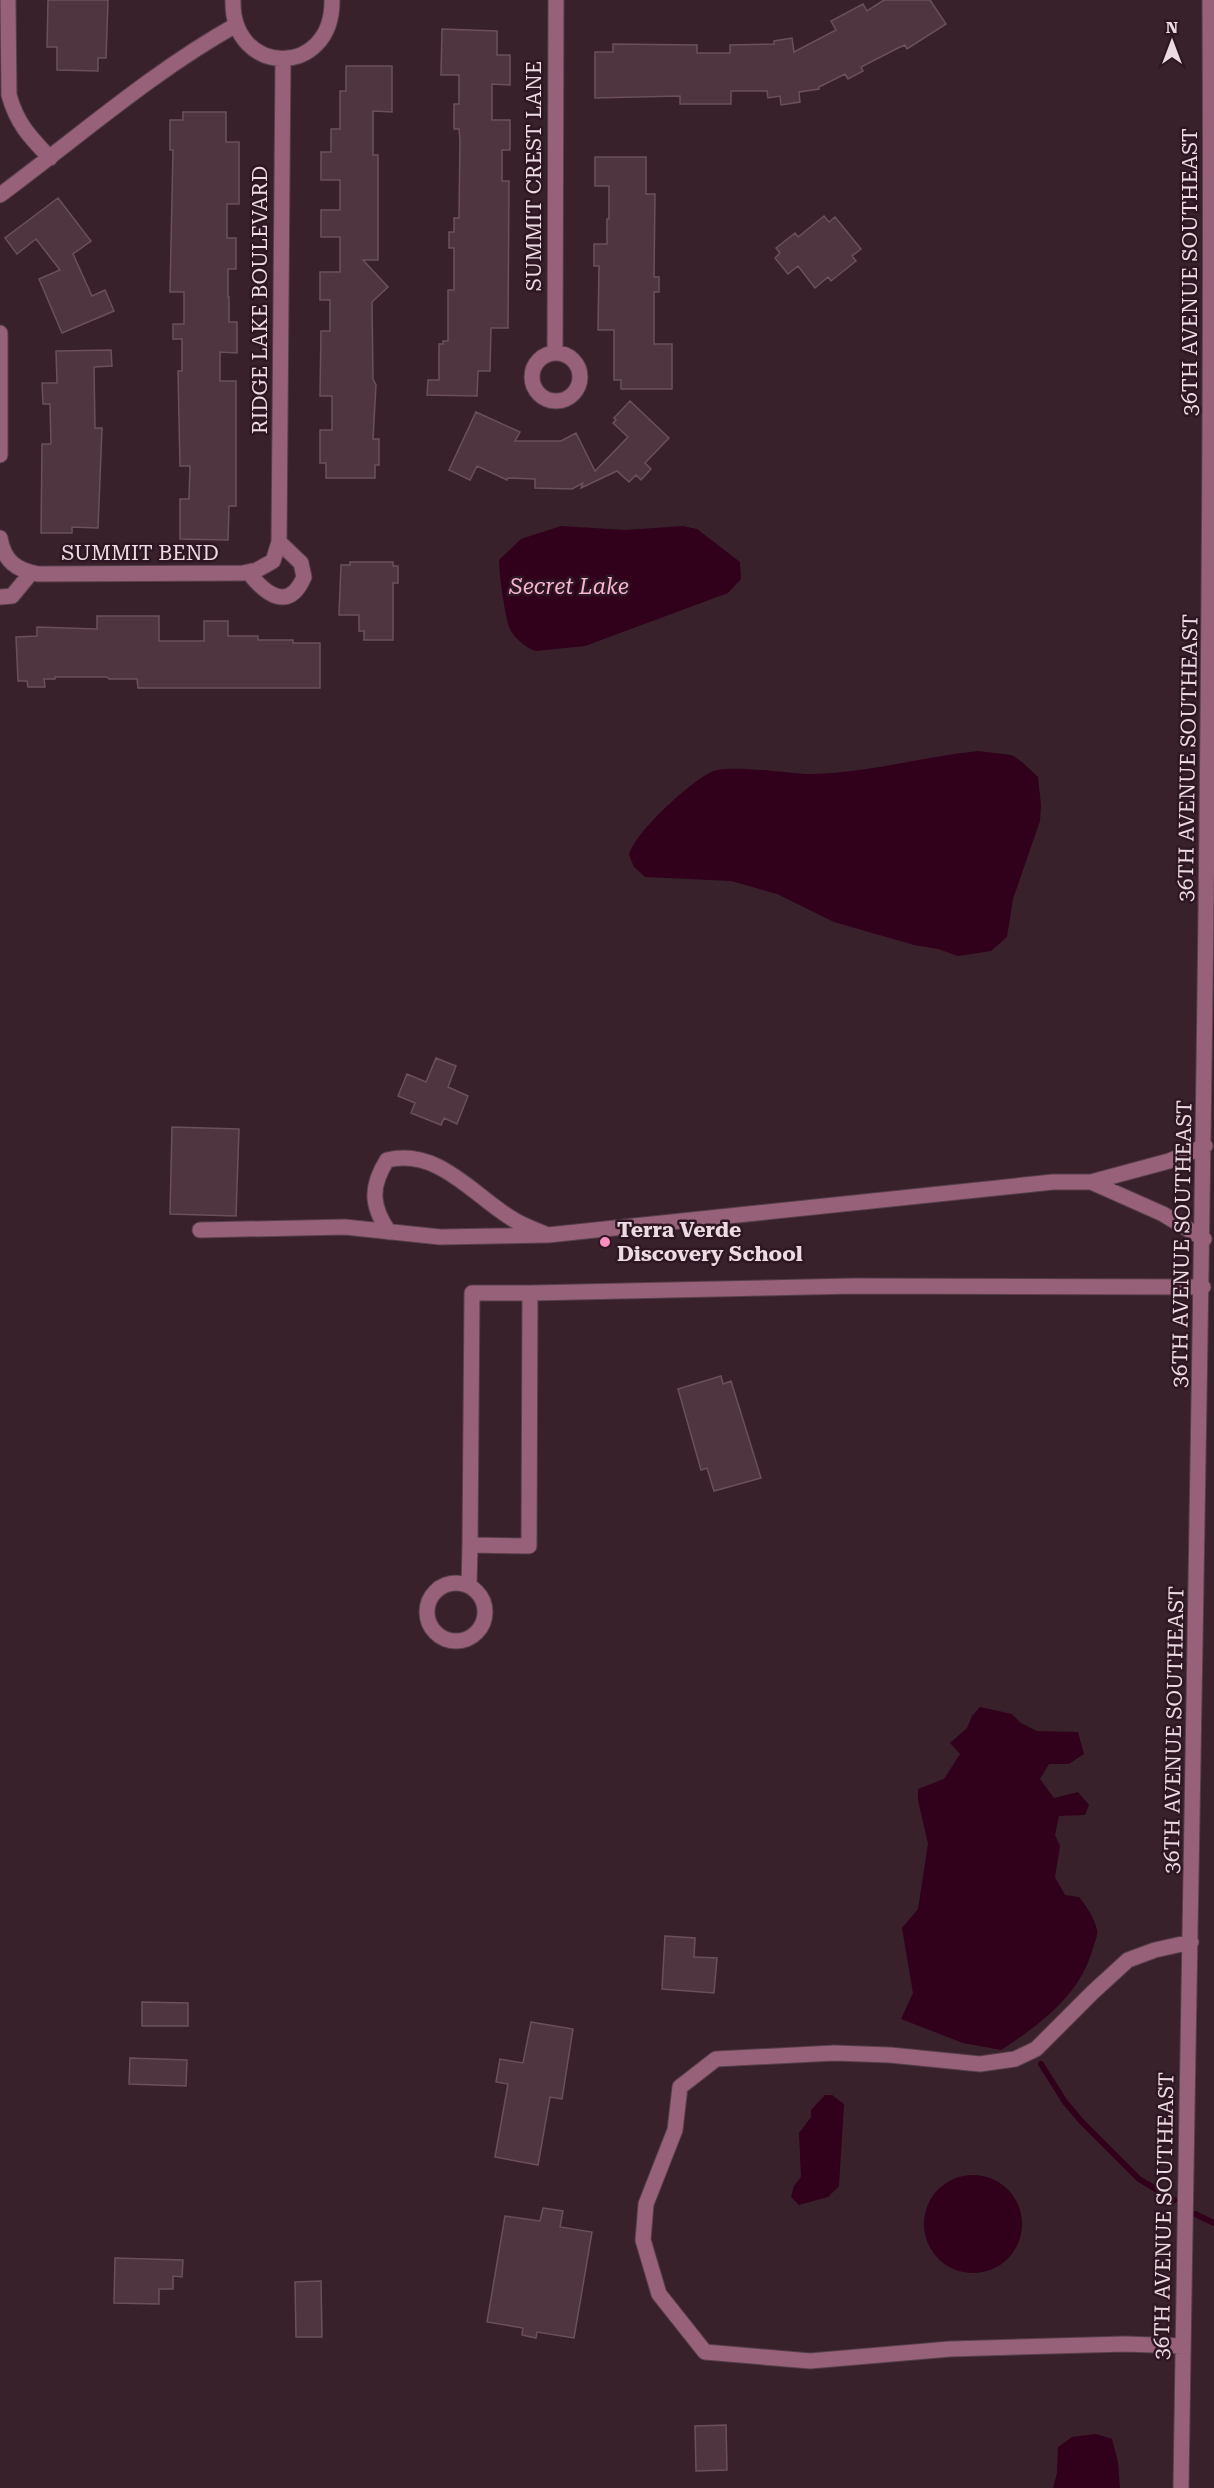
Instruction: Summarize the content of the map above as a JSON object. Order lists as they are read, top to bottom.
{
  "streets": {
    "street": [
      "SUMMIT CREST LANE",
      "36TH AVENUE SOUTHEAST",
      "RIDGE LAKE BOULEVARD",
      "SUMMIT BEND"
    ]
  },
  "crossings": [
    ["RIDGE LAKE BOULEVARD", "SUMMIT BEND"]
  ],
  "water": ["Secret Lake"],
  "places": ["Terra Verde Discovery School"],
  "north": "top"
}
